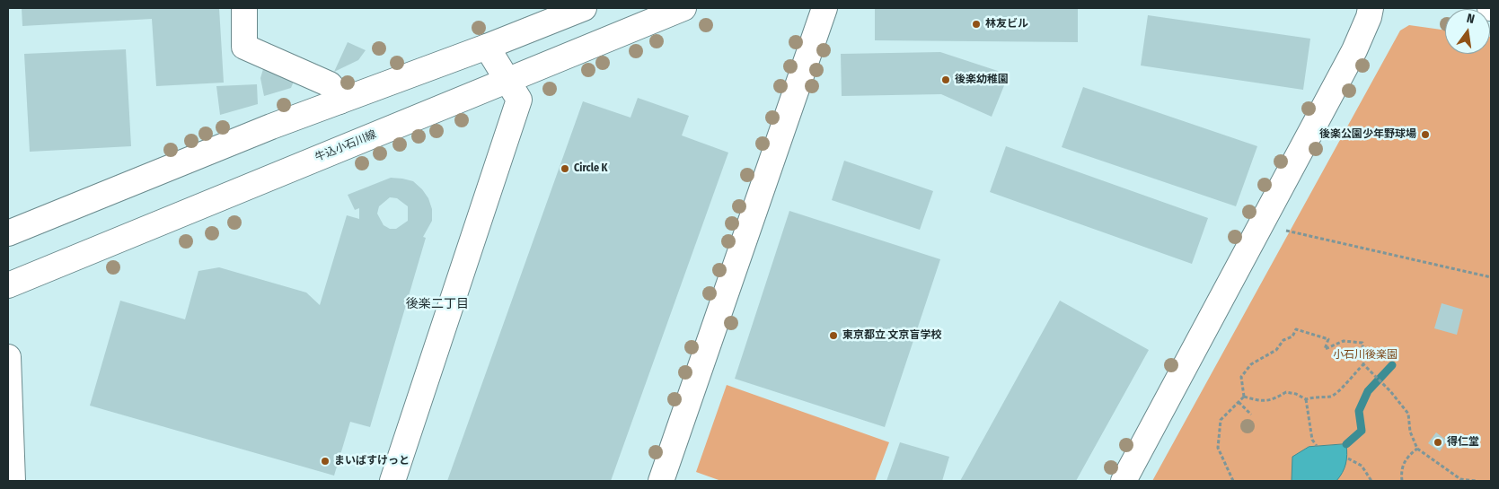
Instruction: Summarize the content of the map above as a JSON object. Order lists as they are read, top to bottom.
{
  "streets": {
    "street": ["牛込小石川線"]
  },
  "districts": ["後楽二丁目"],
  "parks": ["小石川後楽園"],
  "places": [
    "林友ビル",
    "後楽幼稚園",
    "後楽公園少年野球場",
    "Circle K",
    "東京都立 文京盲学校",
    "得仁堂",
    "まいばすけっと"
  ],
  "north": "top"
}
